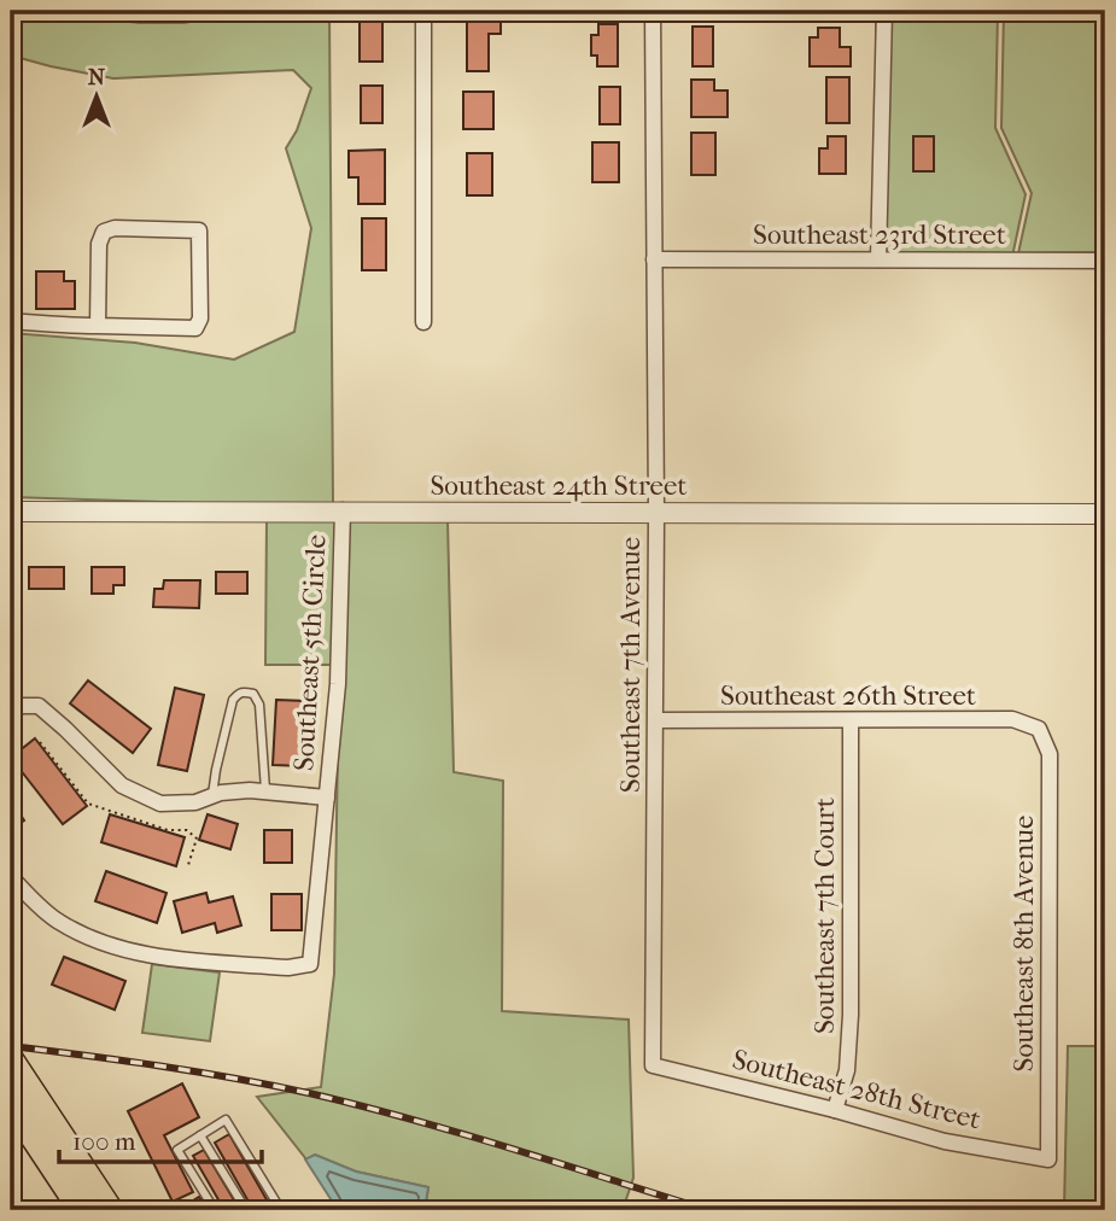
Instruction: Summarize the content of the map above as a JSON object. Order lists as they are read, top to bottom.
{
  "streets": {
    "street": [
      "Southeast 23rd Street",
      "Southeast 24th Street",
      "Southeast 5th Circle",
      "Southeast 7th Avenue",
      "Southeast 26th Street",
      "Southeast 7th Court",
      "Southeast 8th Avenue",
      "Southeast 28th Street"
    ]
  },
  "crossings": [
    ["Southeast 23rd Street", "Southeast 7th Avenue"],
    ["Southeast 24th Street", "Southeast 5th Circle"],
    ["Southeast 24th Street", "Southeast 7th Avenue"],
    ["Southeast 7th Avenue", "Southeast 26th Street"],
    ["Southeast 7th Avenue", "Southeast 28th Street"],
    ["Southeast 26th Street", "Southeast 7th Court"],
    ["Southeast 26th Street", "Southeast 8th Avenue"],
    ["Southeast 7th Court", "Southeast 28th Street"],
    ["Southeast 8th Avenue", "Southeast 28th Street"]
  ],
  "scale_bar": "100 m",
  "north": "top"
}
